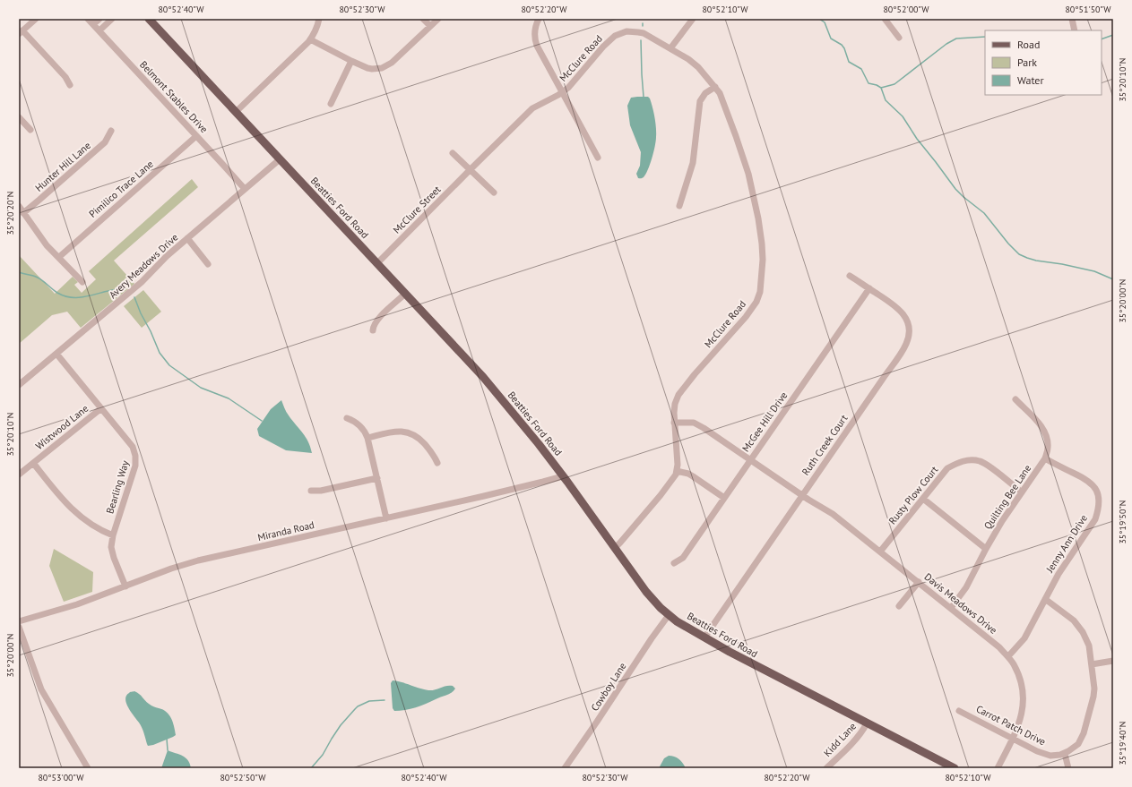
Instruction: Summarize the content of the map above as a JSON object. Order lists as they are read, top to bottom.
{
  "streets": {
    "main road": ["Beatties Ford Road"],
    "street": [
      "McClure Road",
      "Belmont Stables Drive",
      "Hunter Hill Lane",
      "Pimilico Trace Lane",
      "McClure Street",
      "Avery Meadows Drive",
      "McGee Hill Drive",
      "Wistwood Lane",
      "Ruth Creek Court",
      "Bearling Way",
      "Rusty Plow Court",
      "Quilting Bee Lane",
      "Miranda Road",
      "Jenny Ann Drive",
      "Davis Meadows Drive",
      "Cowboy Lane",
      "Carrot Patch Drive",
      "Kidd Lane"
    ]
  },
  "crossings": [
    ["McClure Road", "McClure Street"],
    ["McClure Road", "Davis Meadows Drive"],
    ["Belmont Stables Drive", "Pimilico Trace Lane"],
    ["Belmont Stables Drive", "Avery Meadows Drive"],
    ["Beatties Ford Road", "McClure Street"],
    ["Beatties Ford Road", "Avery Meadows Drive"],
    ["Beatties Ford Road", "Ruth Creek Court"],
    ["Beatties Ford Road", "Miranda Road"],
    ["Beatties Ford Road", "Cowboy Lane"],
    ["Beatties Ford Road", "Kidd Lane"],
    ["Avery Meadows Drive", "Bearling Way"],
    ["McGee Hill Drive", "Ruth Creek Court"],
    ["McGee Hill Drive", "Davis Meadows Drive"],
    ["Wistwood Lane", "Bearling Way"],
    ["Ruth Creek Court", "Davis Meadows Drive"],
    ["Bearling Way", "Miranda Road"],
    ["Rusty Plow Court", "Quilting Bee Lane"],
    ["Rusty Plow Court", "Davis Meadows Drive"],
    ["Quilting Bee Lane", "Jenny Ann Drive"],
    ["Quilting Bee Lane", "Davis Meadows Drive"],
    ["Jenny Ann Drive", "Davis Meadows Drive"],
    ["Davis Meadows Drive", "Carrot Patch Drive"]
  ],
  "legend": ["Road", "Park", "Water"],
  "coordinates": [
    "80°52'40\"W",
    "80°52'30\"W",
    "80°52'20\"W",
    "80°52'10\"W",
    "80°52'00\"W",
    "80°51'50\"W",
    "35°20'10\"N",
    "35°20'20\"N",
    "35°20'00\"N",
    "35°19'50\"N",
    "35°19'40\"N",
    "80°53'00\"W",
    "80°52'50\"W"
  ]
}
